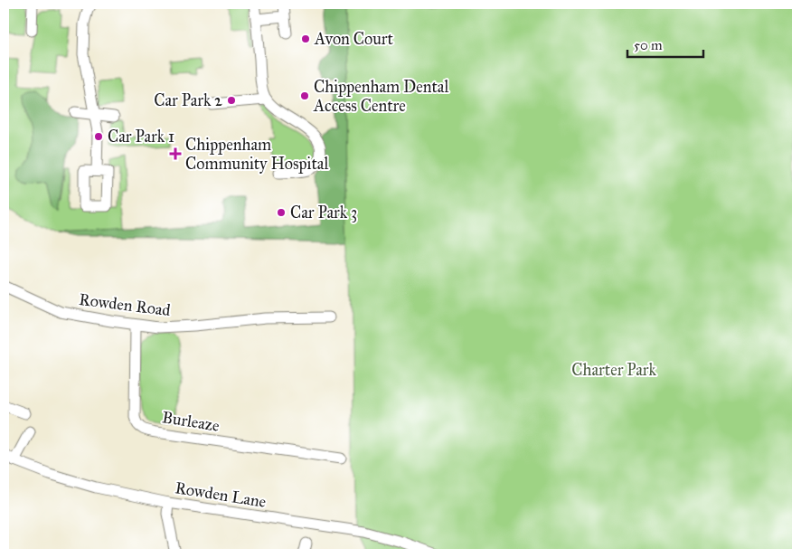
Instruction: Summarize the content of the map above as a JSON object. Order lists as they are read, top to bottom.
{
  "streets": {
    "street": ["Rowden Road", "Burleaze", "Rowden Lane"]
  },
  "crossings": [
    ["Rowden Road", "Burleaze"]
  ],
  "parks": ["Charter Park"],
  "places": {
    "other": [
      "Avon Court",
      "Chippenham Dental Access Centre",
      "Car Park 2",
      "Car Park 1",
      "Car Park 3"
    ],
    "health": ["Chippenham Community Hospital"]
  },
  "scale_bar": "50 m"
}
